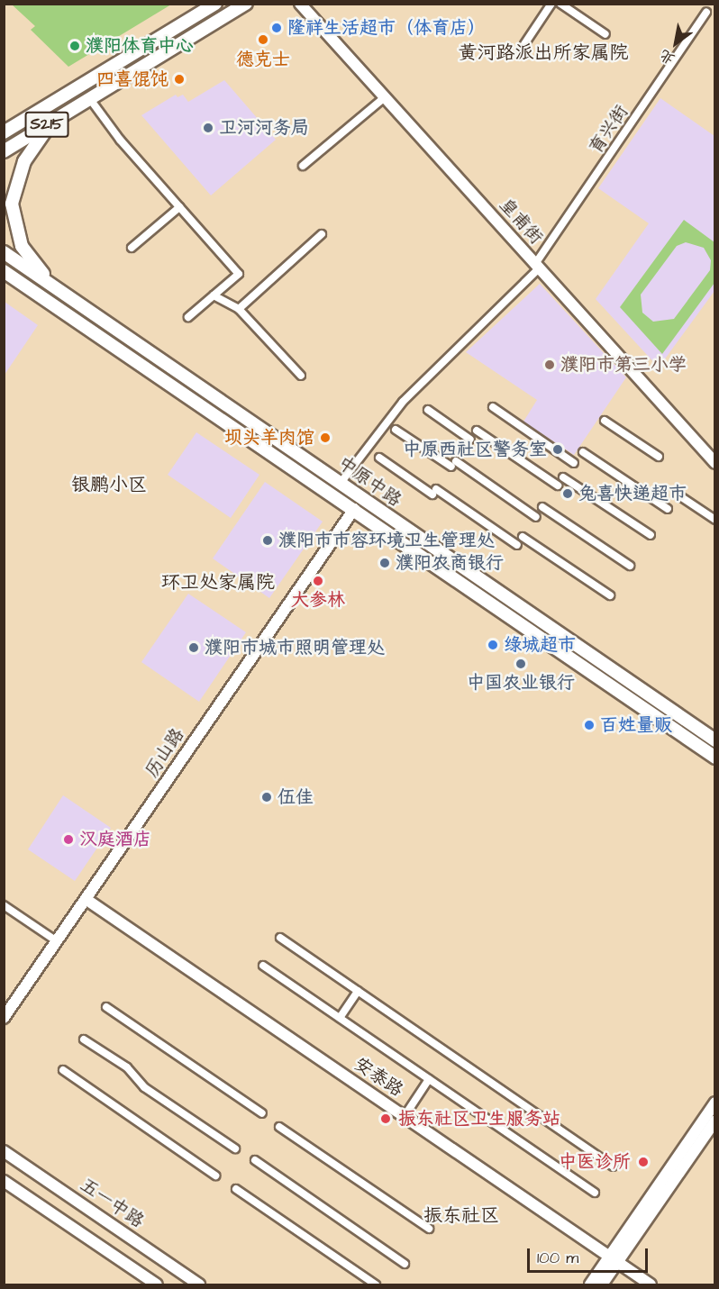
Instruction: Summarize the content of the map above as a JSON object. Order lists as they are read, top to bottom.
{
  "streets": {
    "main road": ["S215", "中原中路"],
    "street": [
      "育兴街",
      "皇甫街",
      "历山路",
      "安泰路",
      "五一中路"
    ]
  },
  "crossings": [
    ["育兴街", "皇甫街"],
    ["育兴街", "中原中路"],
    ["中原中路", "历山路"],
    ["历山路", "安泰路"]
  ],
  "districts": [
    "黄河路派出所家属院",
    "银鹏小区",
    "环卫处家属院",
    "振东社区"
  ],
  "places": [
    "隆祥生活超市（体育店）",
    "德克士",
    "濮阳体育中心",
    "四喜馄饨",
    "卫河河务局",
    "濮阳市第三小学",
    "坝头羊肉馆",
    "中原西社区警务室",
    "兔喜快递超市",
    "濮阳市市容环境卫生管理处",
    "濮阳农商银行",
    "大参林",
    "绿城超市",
    "濮阳市城市照明管理处",
    "中国农业银行",
    "百姓量贩",
    "伍佳",
    "汉庭酒店",
    "振东社区卫生服务站",
    "中医诊所"
  ],
  "scale_bar": "100 m",
  "north": "bottom left"
}
